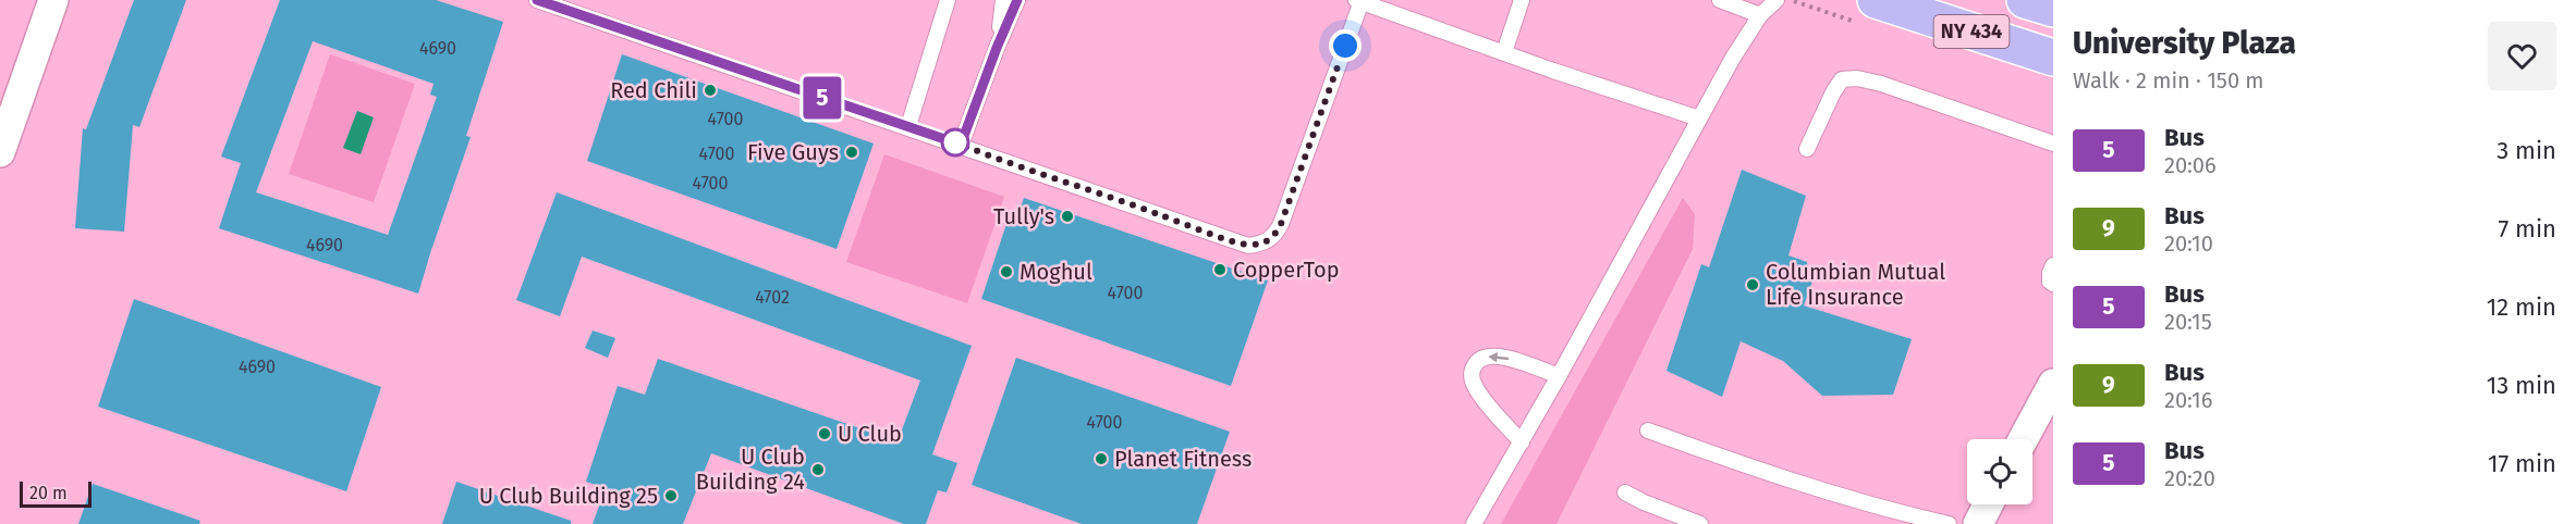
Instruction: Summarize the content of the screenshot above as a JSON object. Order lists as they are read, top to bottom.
{
  "streets": {
    "main road": ["NY 434"]
  },
  "places": [
    "Red Chili",
    "Five Guys",
    "Tully's",
    "CopperTop",
    "Moghul",
    "Columbian Mutual Life Insurance",
    "U Club",
    "Planet Fitness",
    "U Club Building 24",
    "U Club Building 25"
  ],
  "lines": ["bus line 5"],
  "house_numbers": [
    "4690",
    "4700",
    "4700",
    "4700",
    "4690",
    "4700",
    "4702",
    "4690",
    "4700"
  ],
  "scale_bar": "20 m",
  "page": {
    "on_map": "5",
    "heading": ["University Plaza", "Walk · 2 min · 150 m"],
    "list": [
      {
        "mark": "5",
        "name": "Bus",
        "note": "20:06",
        "value": "3 min"
      },
      {
        "mark": "9",
        "name": "Bus",
        "note": "20:10",
        "value": "7 min"
      },
      {
        "mark": "5",
        "name": "Bus",
        "note": "20:15",
        "value": "12 min"
      },
      {
        "mark": "9",
        "name": "Bus",
        "note": "20:16",
        "value": "13 min"
      },
      {
        "mark": "5",
        "name": "Bus",
        "note": "20:20",
        "value": "17 min"
      }
    ],
    "scale": "20 m"
  }
}
